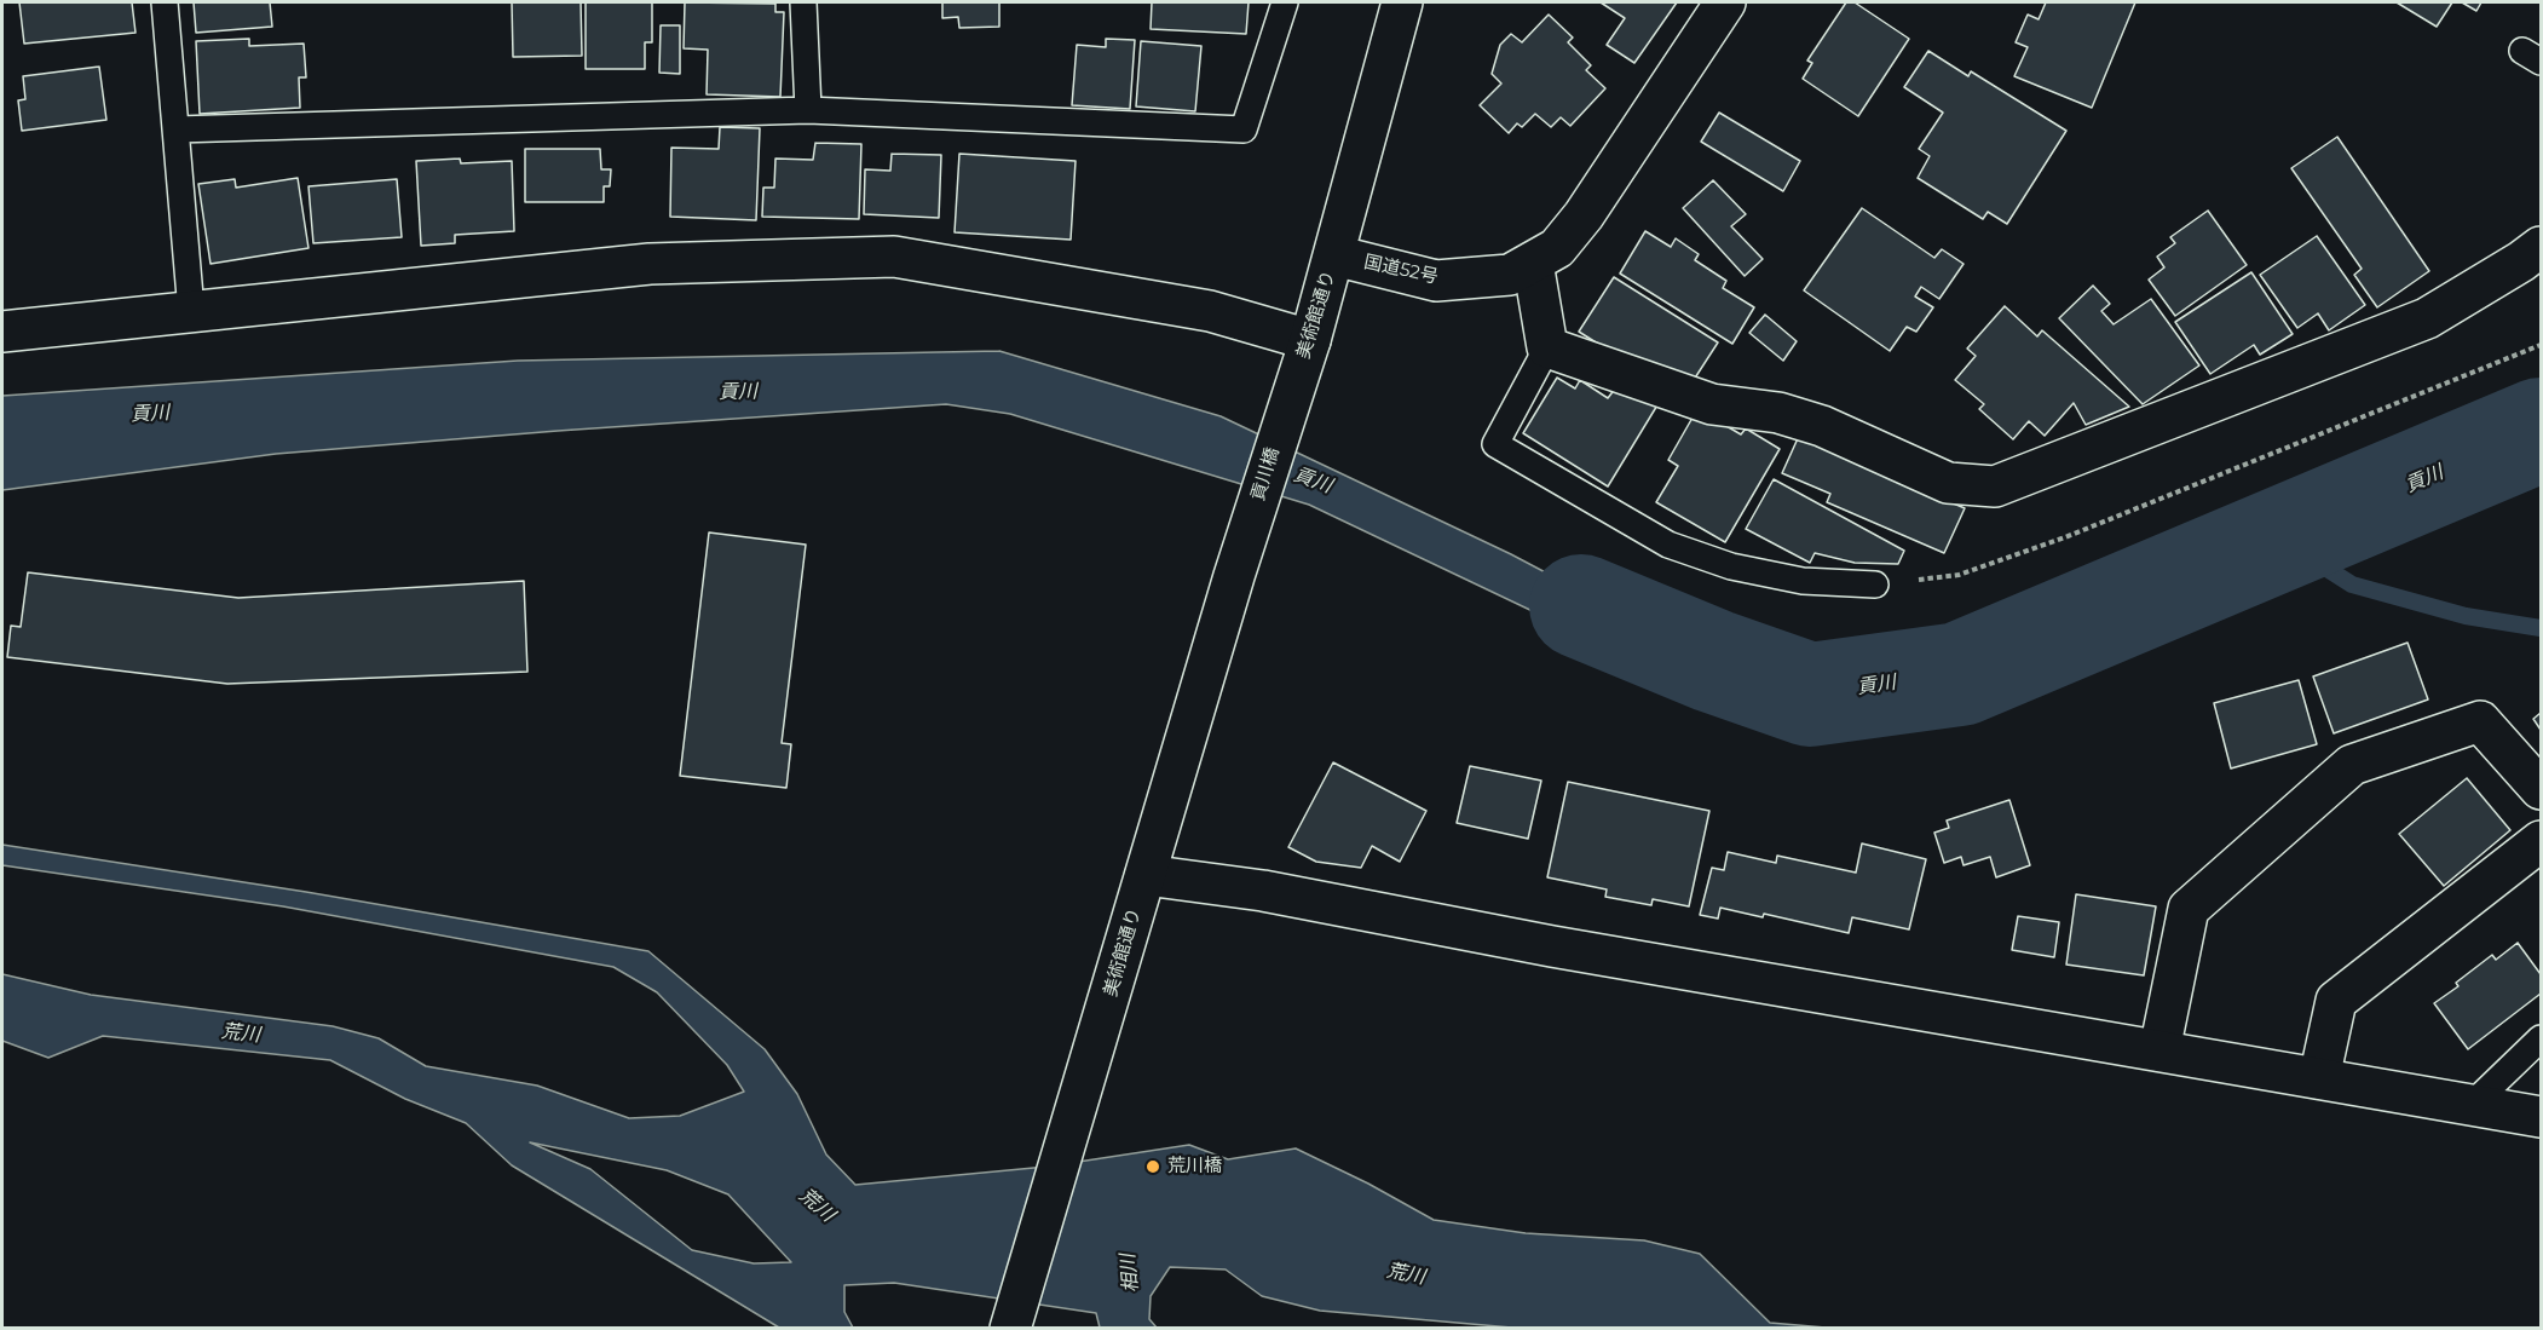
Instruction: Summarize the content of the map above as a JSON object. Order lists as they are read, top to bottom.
{
  "streets": {
    "main road": ["国道52号", "美術館通り", "貢川橋"]
  },
  "crossings": [
    ["国道52号", "美術館通り"],
    ["美術館通り", "貢川橋"]
  ],
  "water": ["貢川", "荒川", "相川"],
  "places": ["荒川橋"]
}
